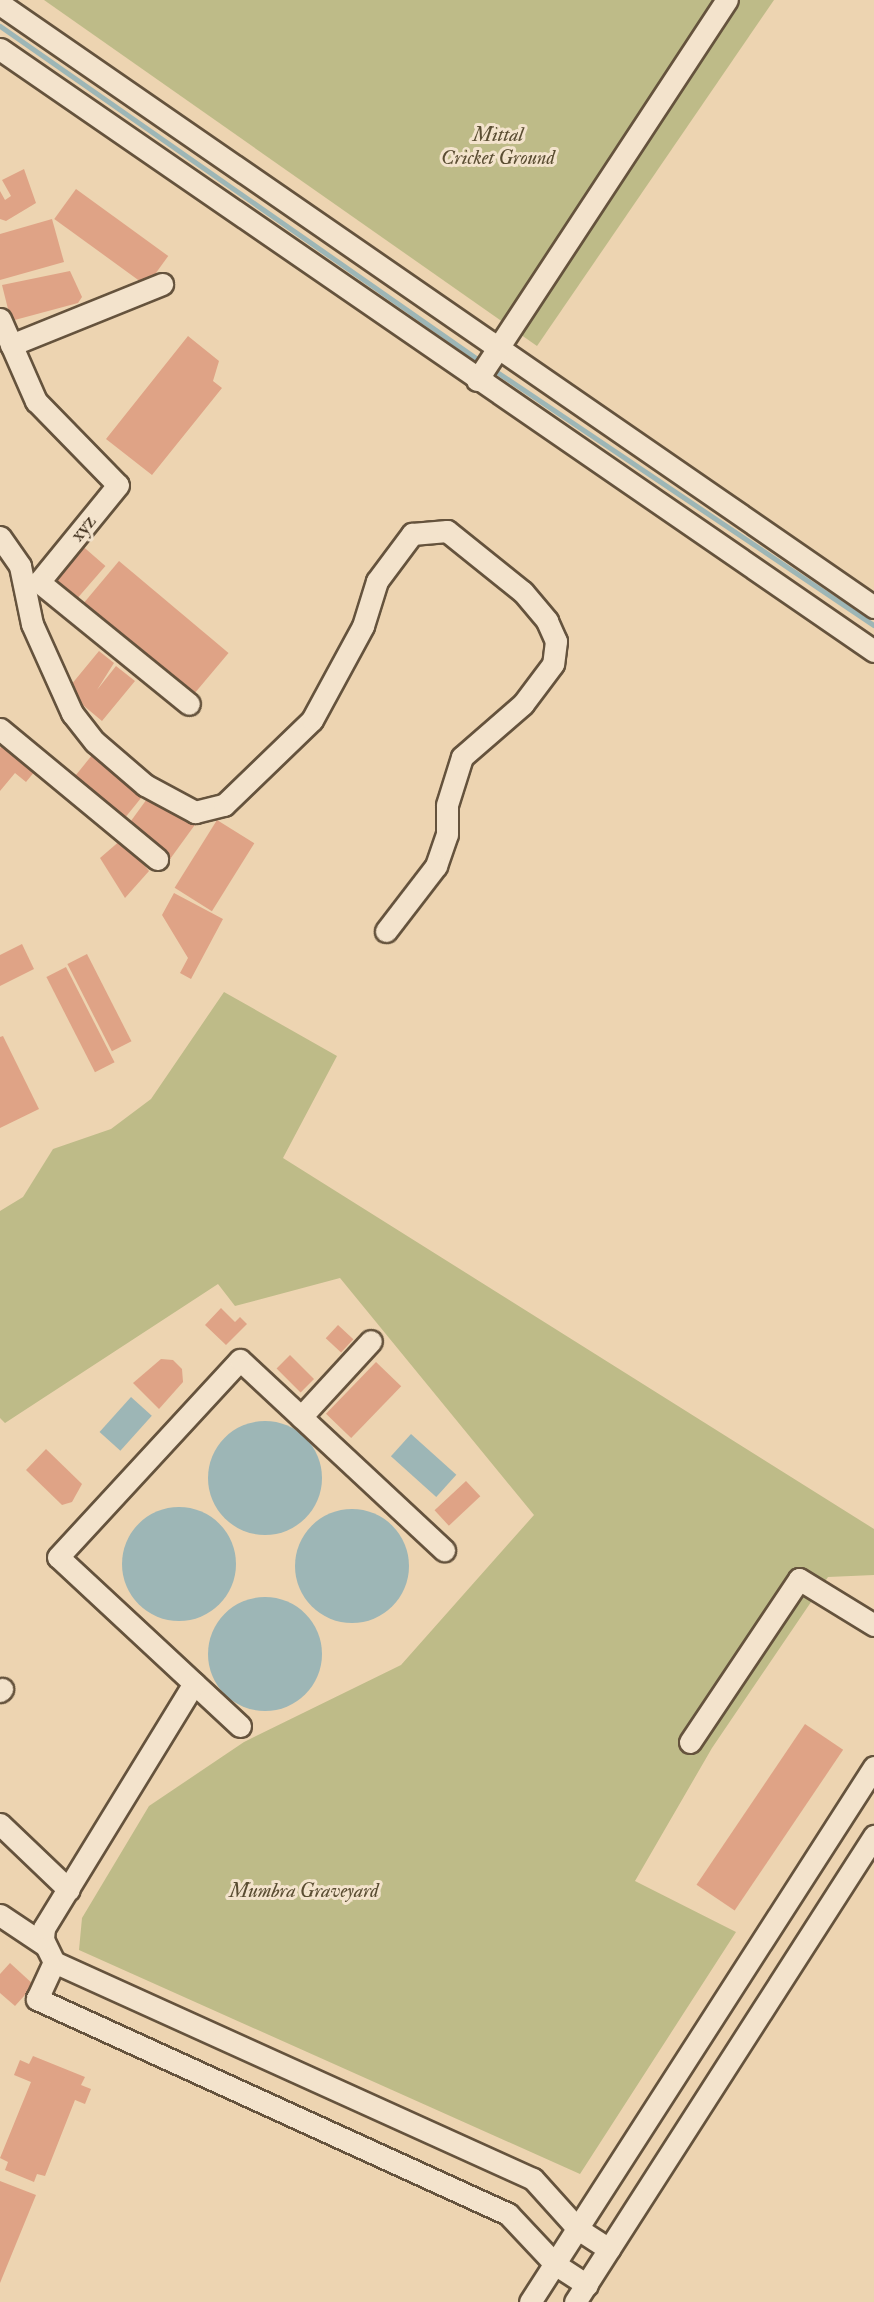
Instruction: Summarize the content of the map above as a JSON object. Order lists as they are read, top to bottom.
{
  "streets": {
    "street": ["xyz"]
  },
  "parks": ["Mittal Cricket Ground", "Mumbra Graveyard"]
}
